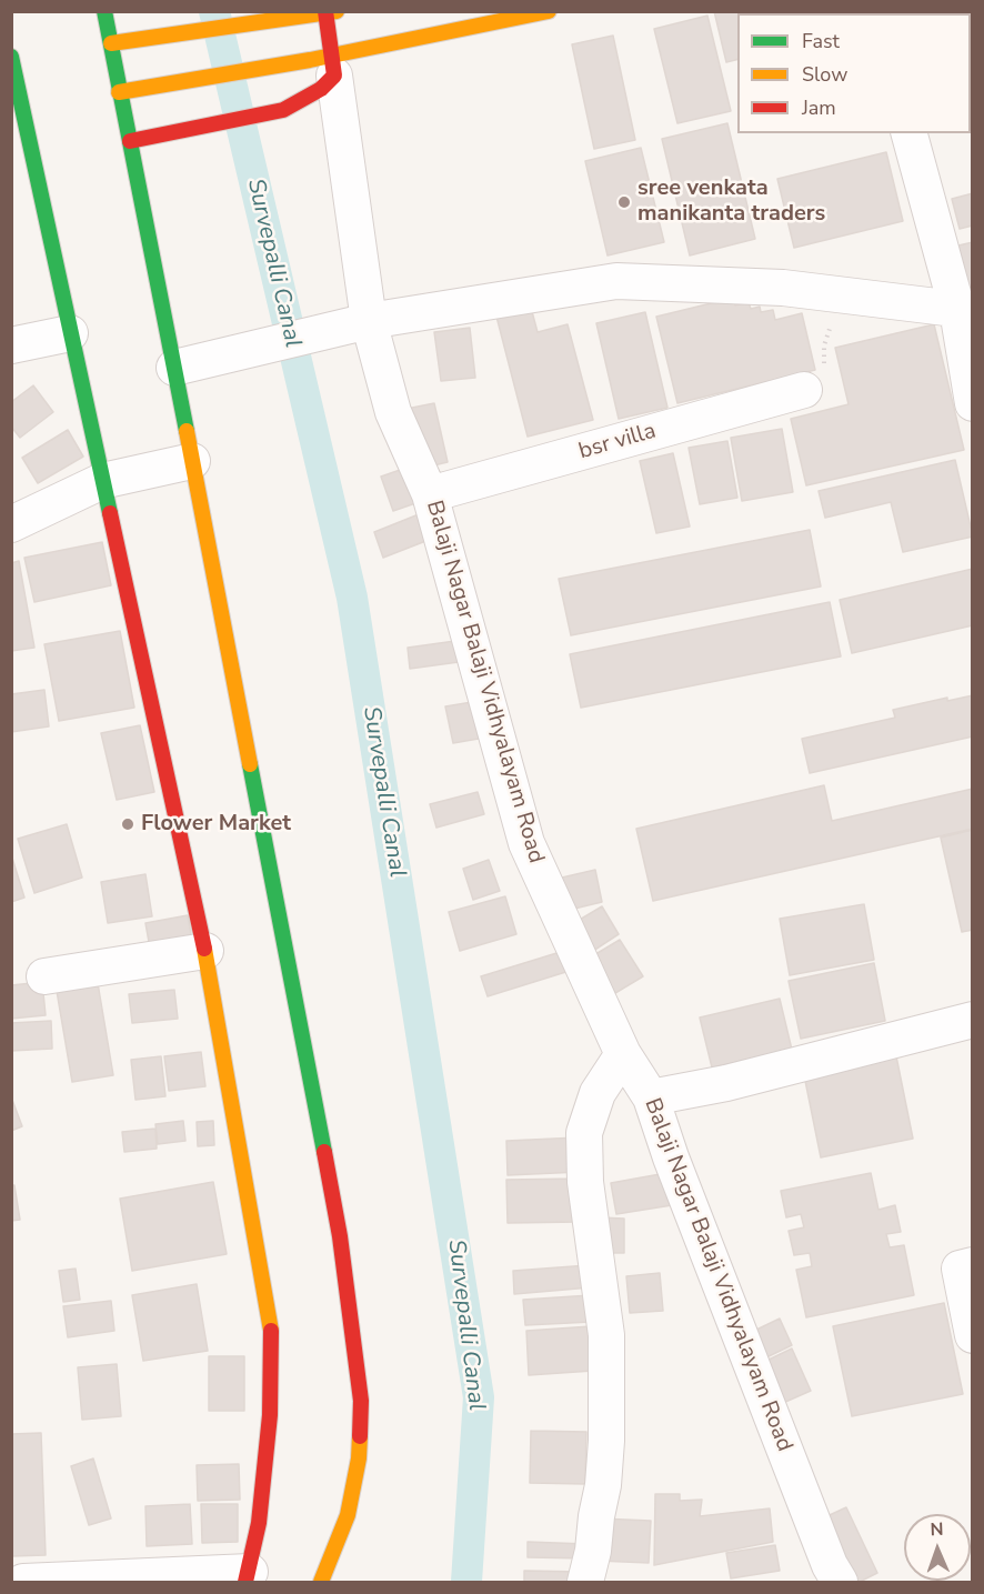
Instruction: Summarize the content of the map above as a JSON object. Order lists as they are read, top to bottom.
{
  "streets": {
    "main road": ["Balaji Nagar Balaji Vidhyalayam Road"],
    "street": ["bsr villa"]
  },
  "crossings": [
    ["bsr villa", "Balaji Nagar Balaji Vidhyalayam Road"]
  ],
  "water": ["Survepalli Canal"],
  "places": ["sree venkata manikanta traders", "Flower Market"],
  "legend": ["Fast", "Slow", "Jam"],
  "north": "top"
}
